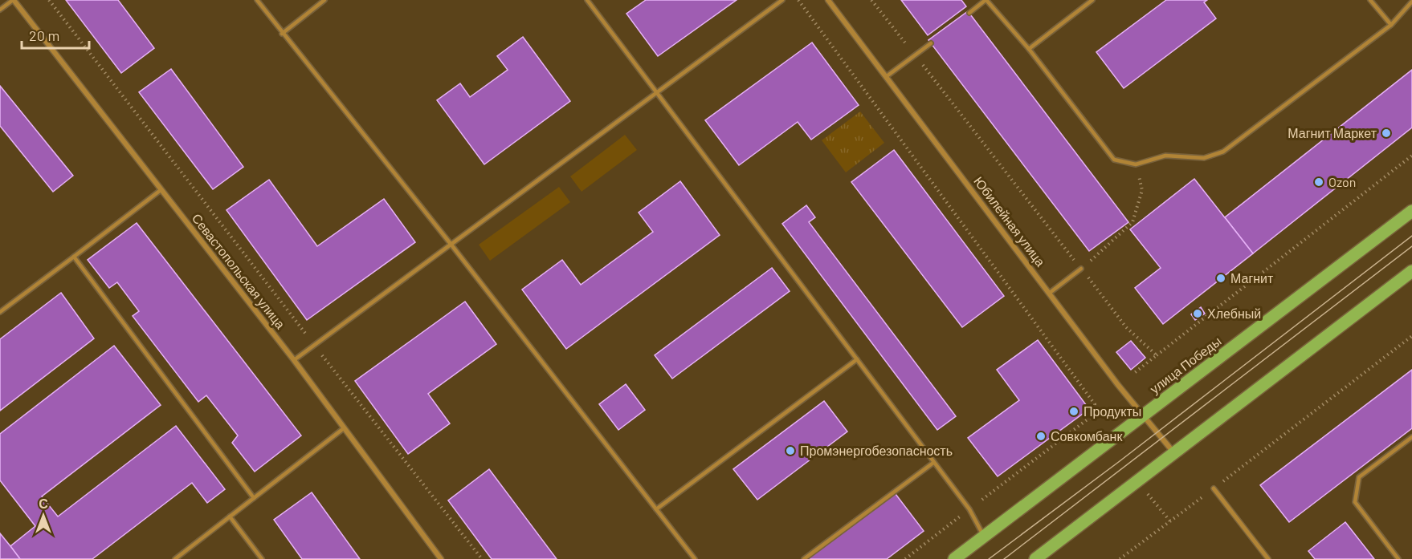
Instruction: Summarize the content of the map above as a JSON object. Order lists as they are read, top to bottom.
{
  "streets": {
    "main road": ["улица Победы"],
    "street": ["Юбилейная улица", "Севастопольская улица"]
  },
  "crossings": [
    ["Юбилейная улица", "улица Победы"]
  ],
  "places": [
    "Магнит Маркет",
    "Ozon",
    "Магнит",
    "Хлебный",
    "Продукты",
    "Совкомбанк",
    "Промэнергобезопасность"
  ],
  "scale_bar": "20 m",
  "north": "top"
}
